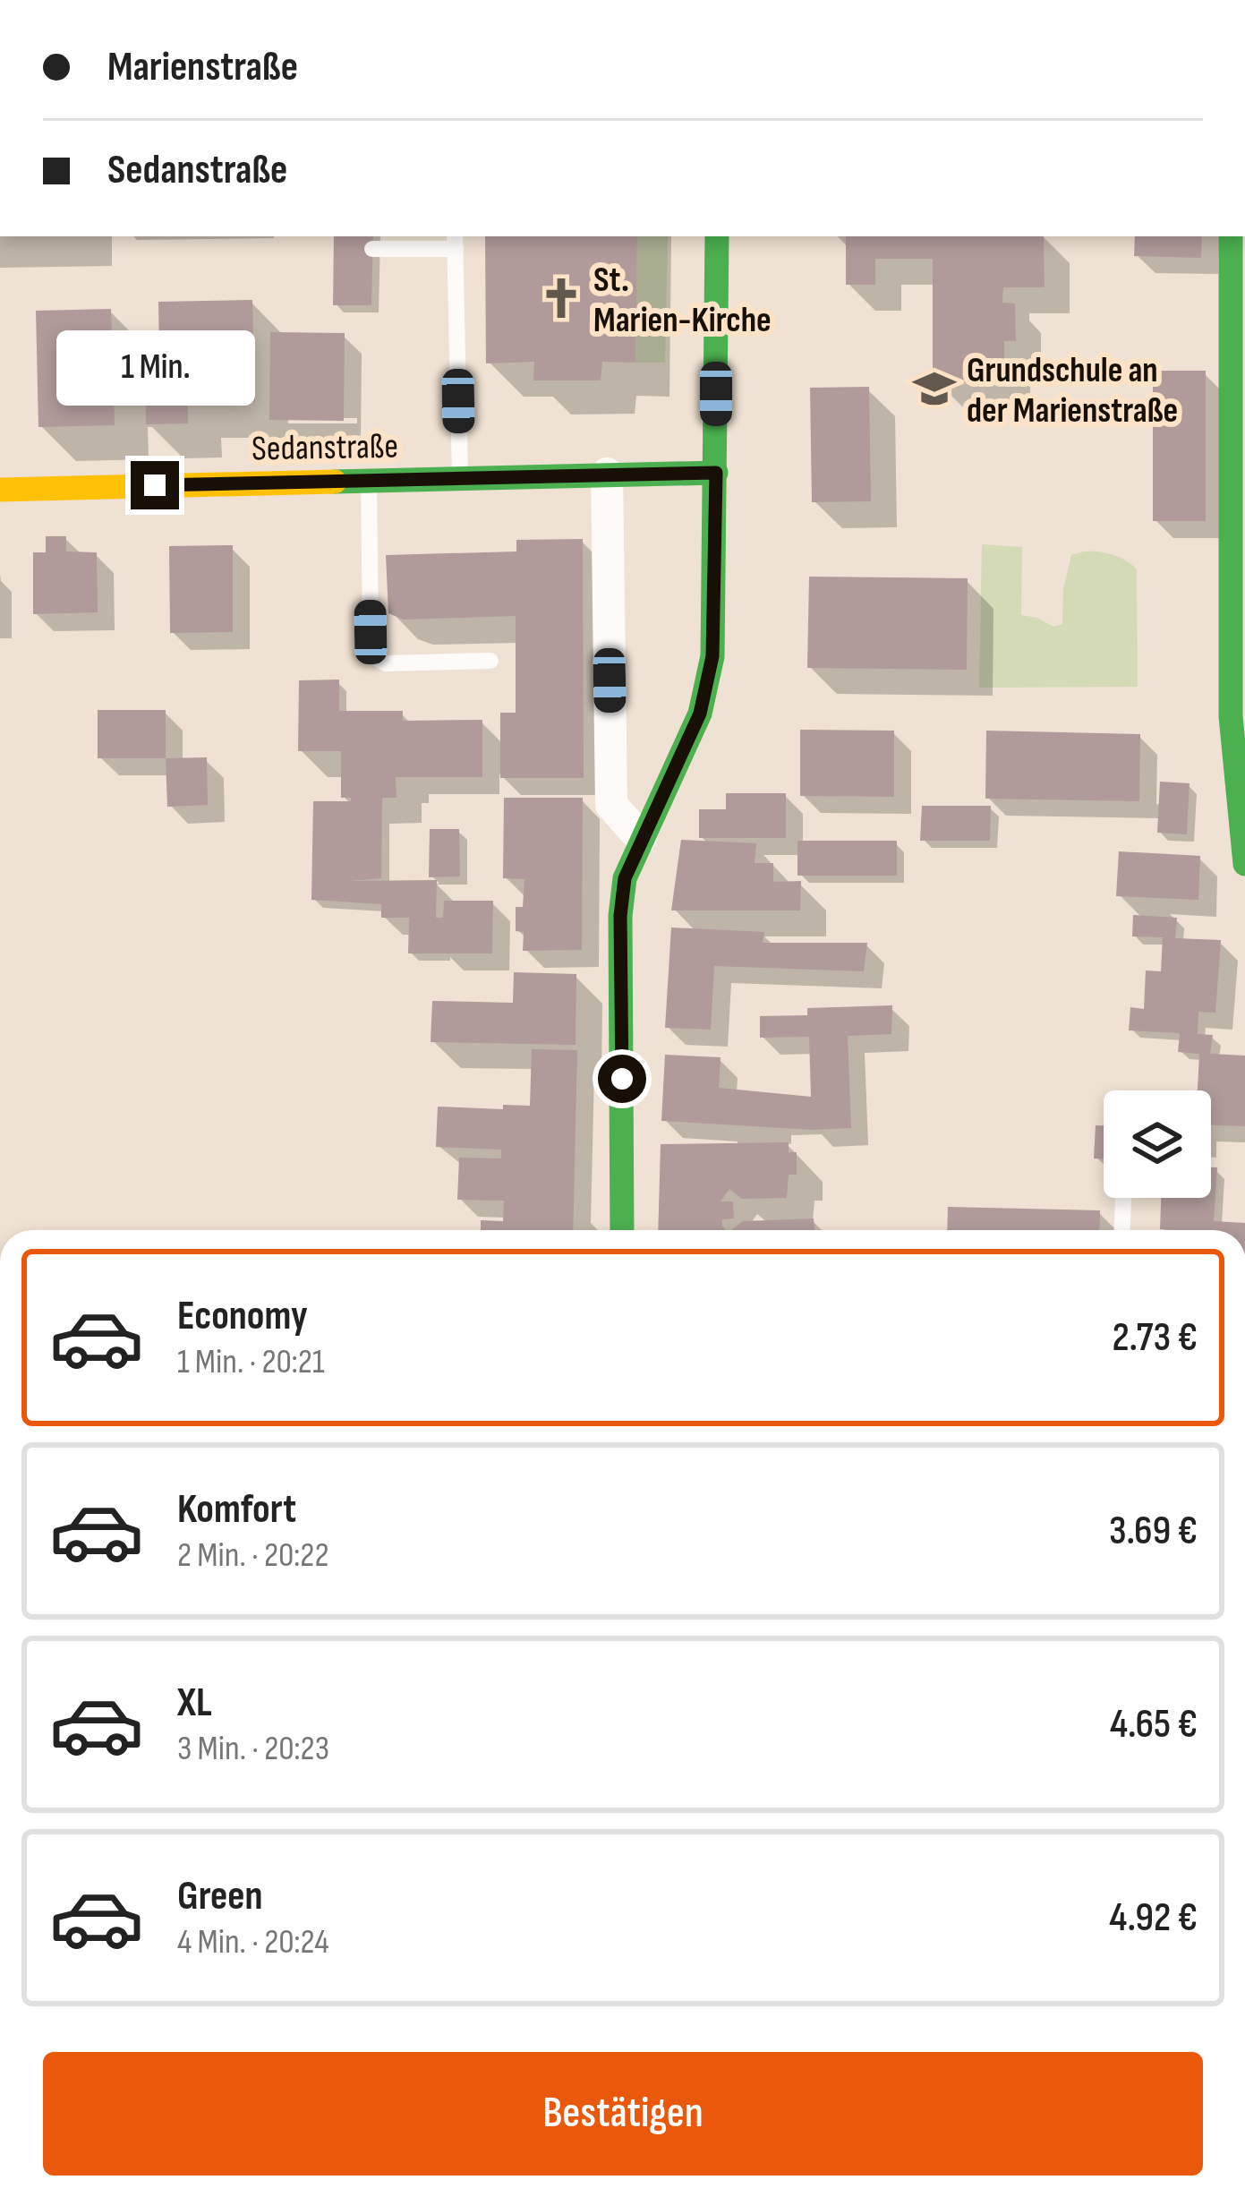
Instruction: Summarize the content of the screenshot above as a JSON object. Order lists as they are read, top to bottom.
{
  "streets": {
    "street": ["Sedanstraße"]
  },
  "places": {
    "church": ["St. Marien-Kirche"],
    "school or university": ["Grundschule an der Marienstraße"]
  },
  "page": {
    "banner": ["Marienstraße", "Sedanstraße"],
    "bubble": "1 Min.",
    "list": [
      {
        "name": "Economy",
        "note": "1 Min. · 20:21",
        "value": "2.73 €"
      },
      {
        "name": "Komfort",
        "note": "2 Min. · 20:22",
        "value": "3.69 €"
      },
      {
        "name": "XL",
        "note": "3 Min. · 20:23",
        "value": "4.65 €"
      },
      {
        "name": "Green",
        "note": "4 Min. · 20:24",
        "value": "4.92 €"
      }
    ],
    "buttons": "Bestätigen"
  }
}
